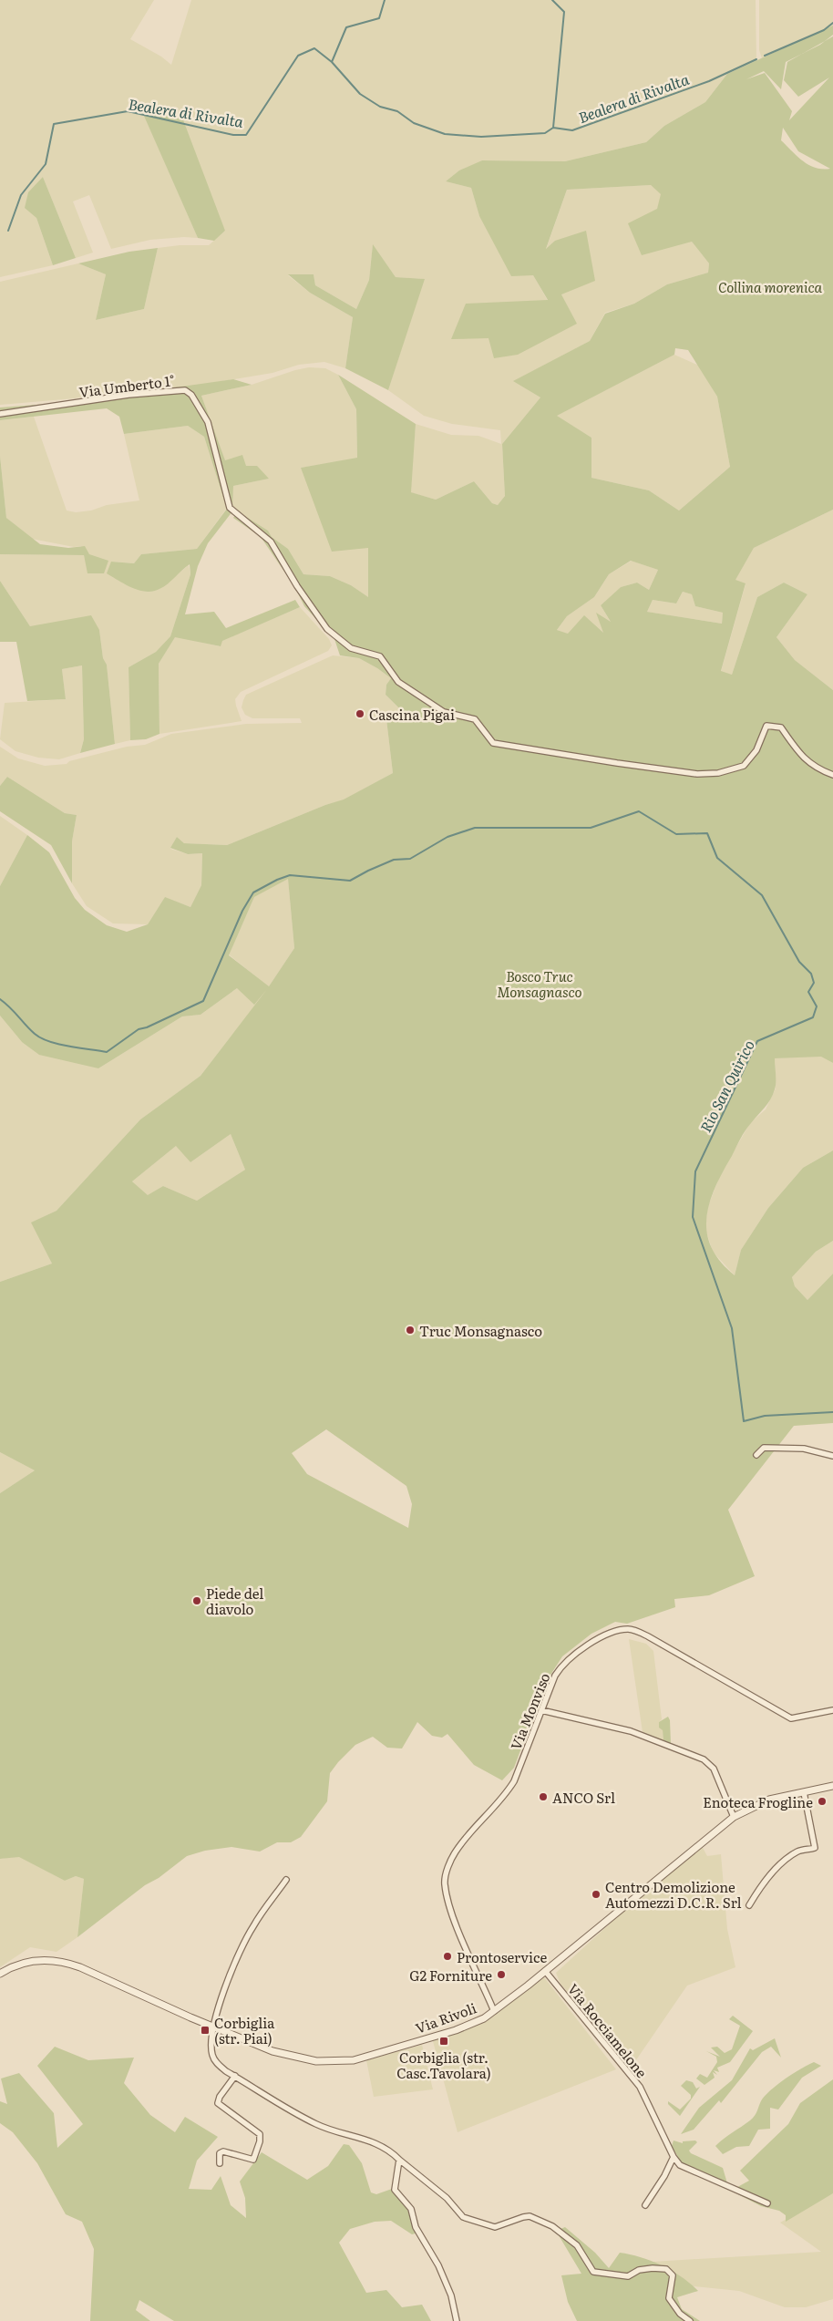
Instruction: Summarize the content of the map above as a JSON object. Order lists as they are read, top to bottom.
{
  "streets": {
    "street": [
      "Via Umberto 1°",
      "Via Monviso",
      "Via Rivoli",
      "Via Rocciamelone"
    ]
  },
  "crossings": [
    ["Via Monviso", "Via Rivoli"],
    ["Via Rivoli", "Via Rocciamelone"]
  ],
  "water": ["Bealera di Rivalta", "Rio San Quirico"],
  "parks": ["Collina morenica", "Bosco Truc Monsagnasco"],
  "places": {
    "other": [
      "Cascina Pigai",
      "Truc Monsagnasco",
      "Piede del diavolo",
      "ANCO Srl",
      "Enoteca Frogline",
      "Centro Demolizione Automezzi D.C.R. Srl",
      "Prontoservice",
      "G2 Forniture"
    ],
    "transit": ["Corbiglia (str. Piai)", "Corbiglia (str. Casc.Tavolara)"]
  }
}
